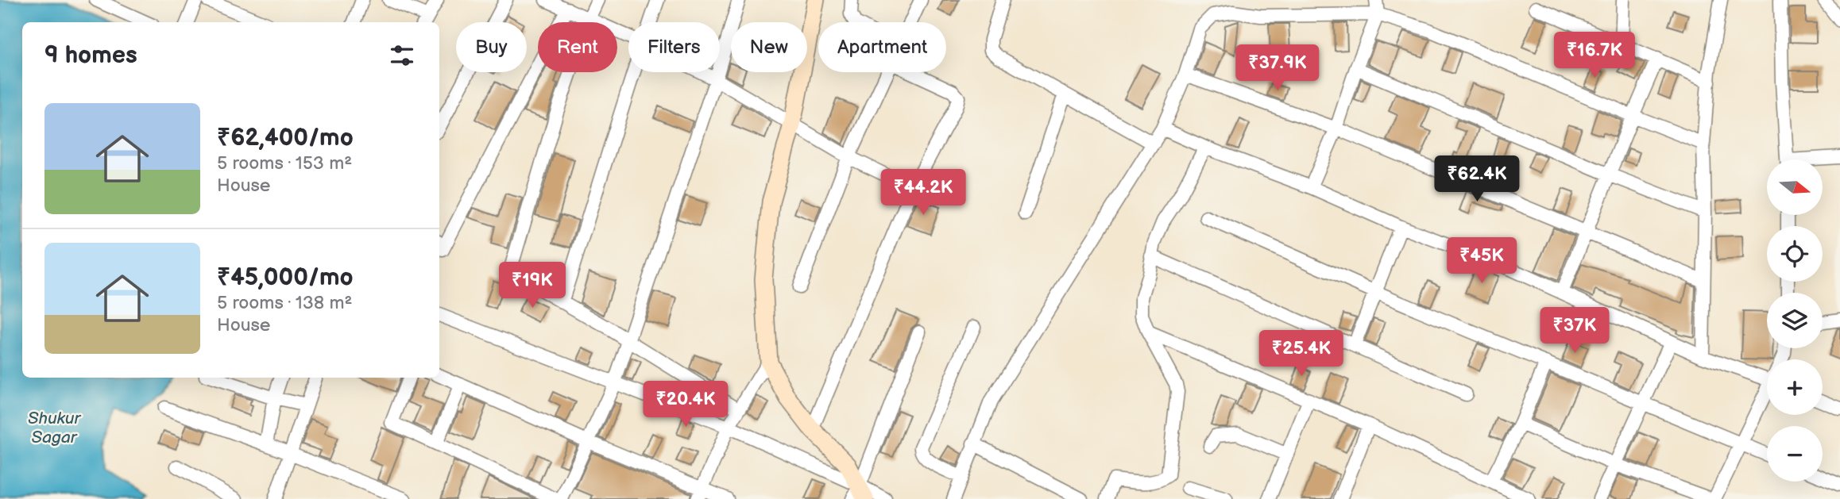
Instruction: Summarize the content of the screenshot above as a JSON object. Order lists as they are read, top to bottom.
{
  "water": ["Shukur Sagar"],
  "north": "right",
  "page": {
    "chip": [
      "Buy",
      "Rent",
      "Filters",
      "New",
      "Apartment"
    ],
    "heading": "9 homes",
    "price": [
      "₹16.7K",
      "₹37.9K",
      "₹62.4K",
      "₹44.2K",
      "₹45K",
      "₹19K",
      "₹37K",
      "₹25.4K",
      "₹20.4K"
    ],
    "list": [
      {
        "name": "₹62,400/mo",
        "note": "5 rooms · 153 m² · House"
      },
      {
        "name": "₹45,000/mo",
        "note": "5 rooms · 138 m² · House"
      }
    ],
    "map_buttons": ["+", "−"]
  }
}
